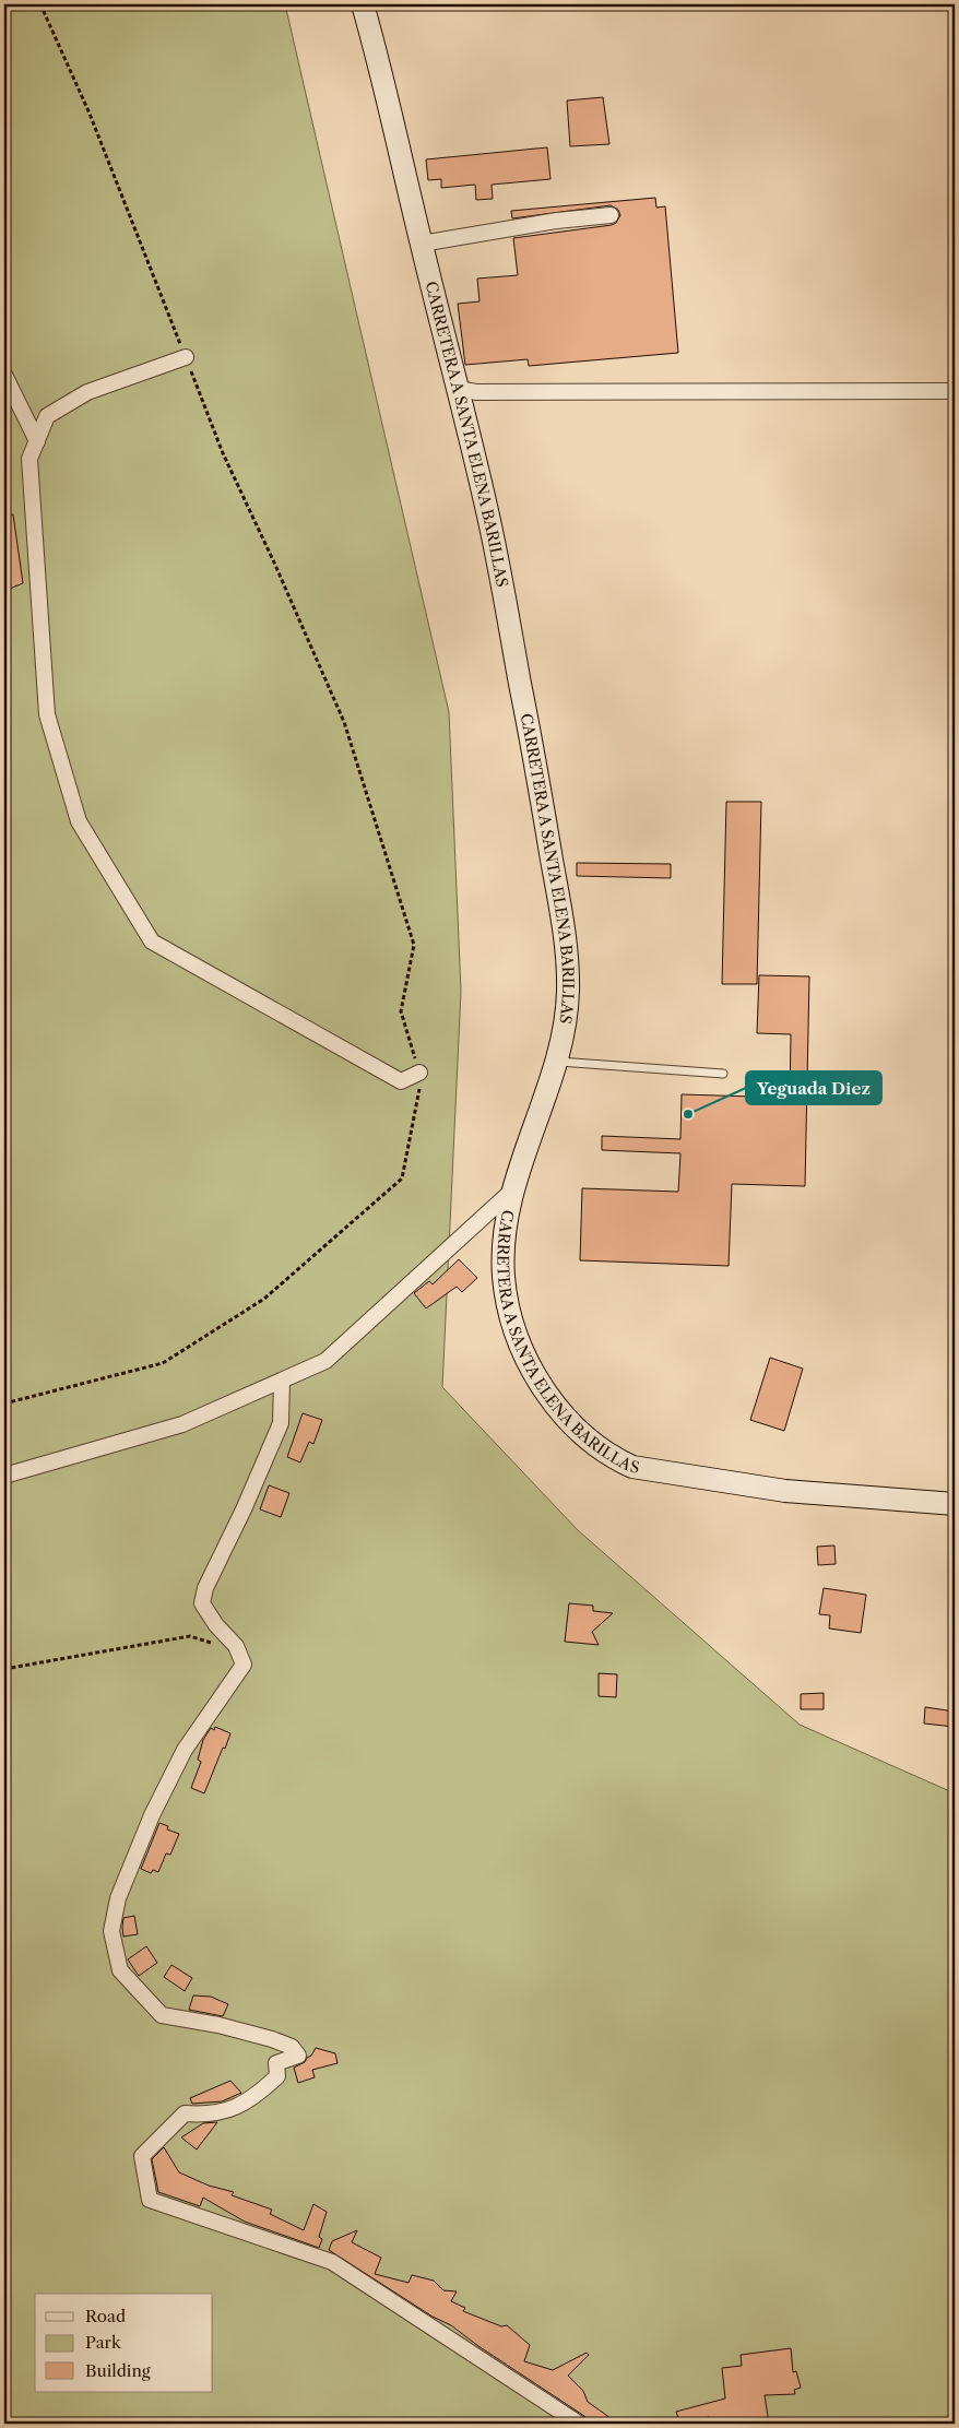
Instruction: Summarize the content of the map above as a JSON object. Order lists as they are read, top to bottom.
{
  "streets": {
    "main road": ["CARRETERA A SANTA ELENA BARILLAS"]
  },
  "places": ["Yeguada Diez"],
  "legend": ["Road", "Park", "Building"]
}
